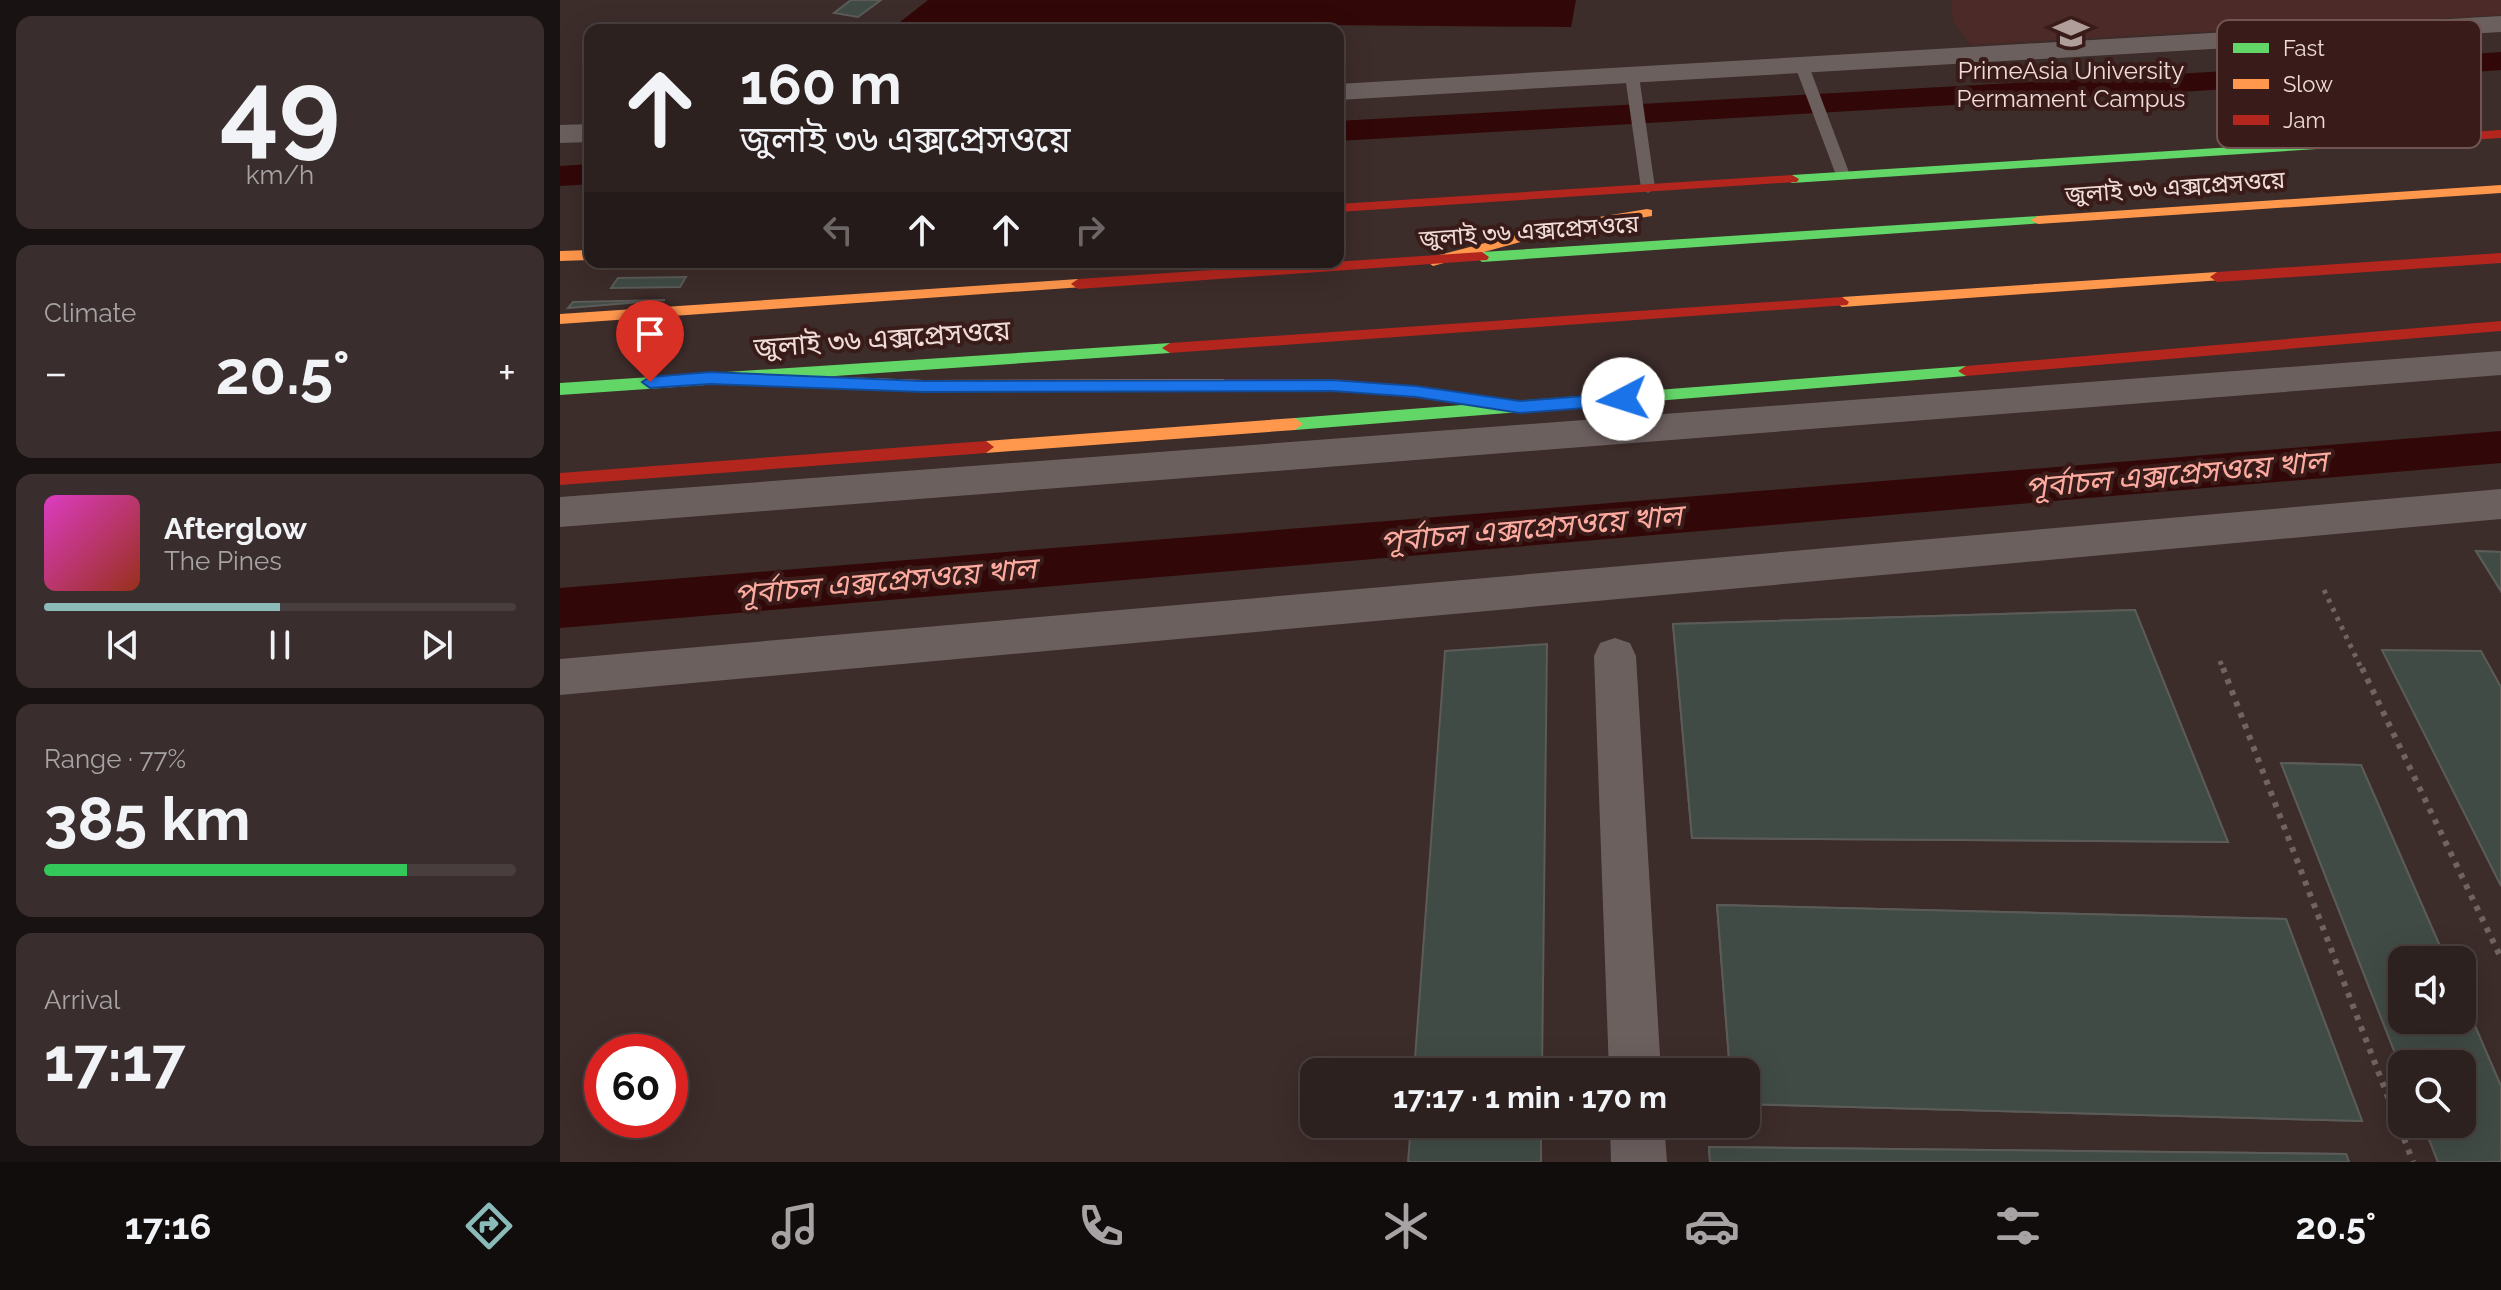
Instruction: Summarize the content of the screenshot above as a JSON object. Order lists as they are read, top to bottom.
{
  "streets": {
    "main road": ["জুলাই ৩৬ এক্সপ্রেসওয়ে"]
  },
  "water": ["পূর্বাচল এক্সপ্রেসওয়ে খাল"],
  "places": {
    "school or university": ["PrimeAsia University Permament Campus"]
  },
  "legend": ["Fast", "Slow", "Jam"],
  "page": {
    "tile": [
      ["49", "km/h"],
      "Climate",
      ["Range · 77%", "385 km"],
      ["Arrival", "17:17"]
    ],
    "turn": ["160 m", "জুলাই ৩৬ এক্সপ্রেসওয়ে"],
    "heat": ["−", "20.5°", "+"],
    "song": ["Afterglow", "The Pines"],
    "limit": "60",
    "trip": "17:17 · 1 min · 170 m",
    "tabs": ["17:16", "20.5°"]
  }
}
